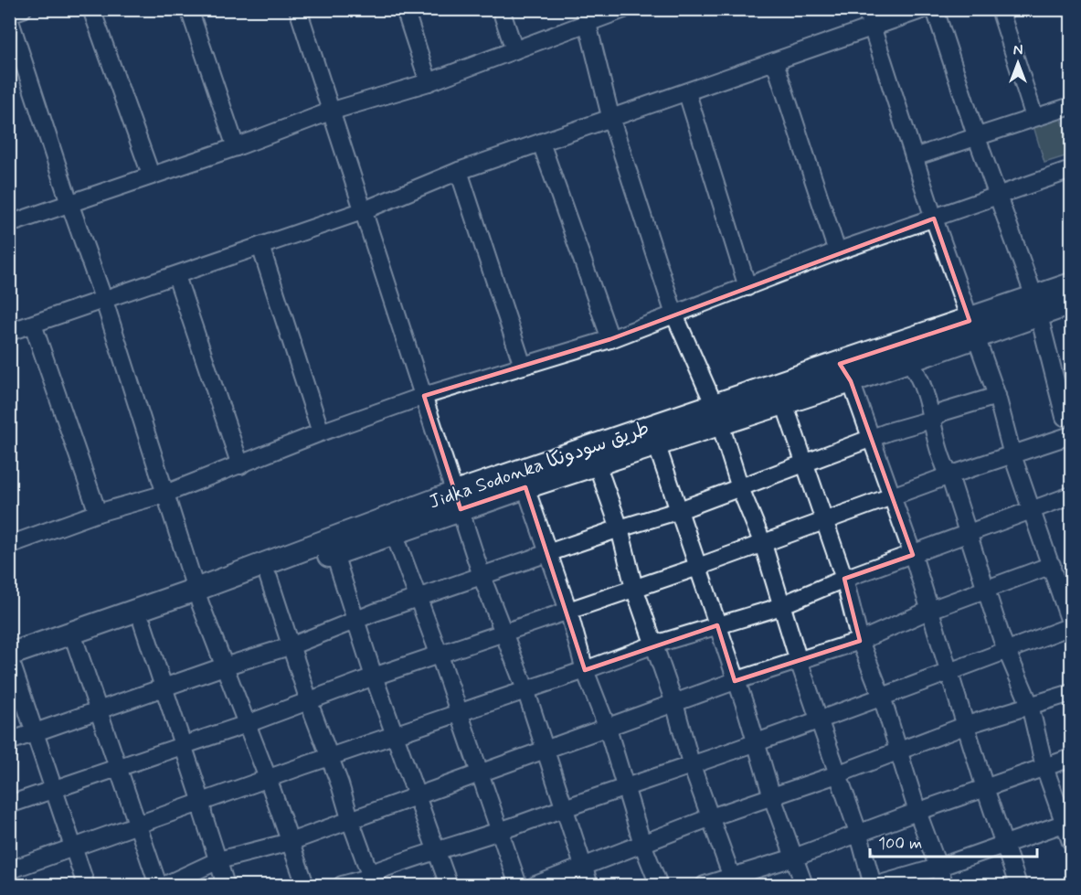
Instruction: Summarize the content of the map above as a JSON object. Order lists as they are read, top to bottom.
{
  "streets": {
    "main road": ["Jidka Sodonka طريق سودونكا"]
  },
  "scale_bar": "100 m",
  "north": "top"
}
